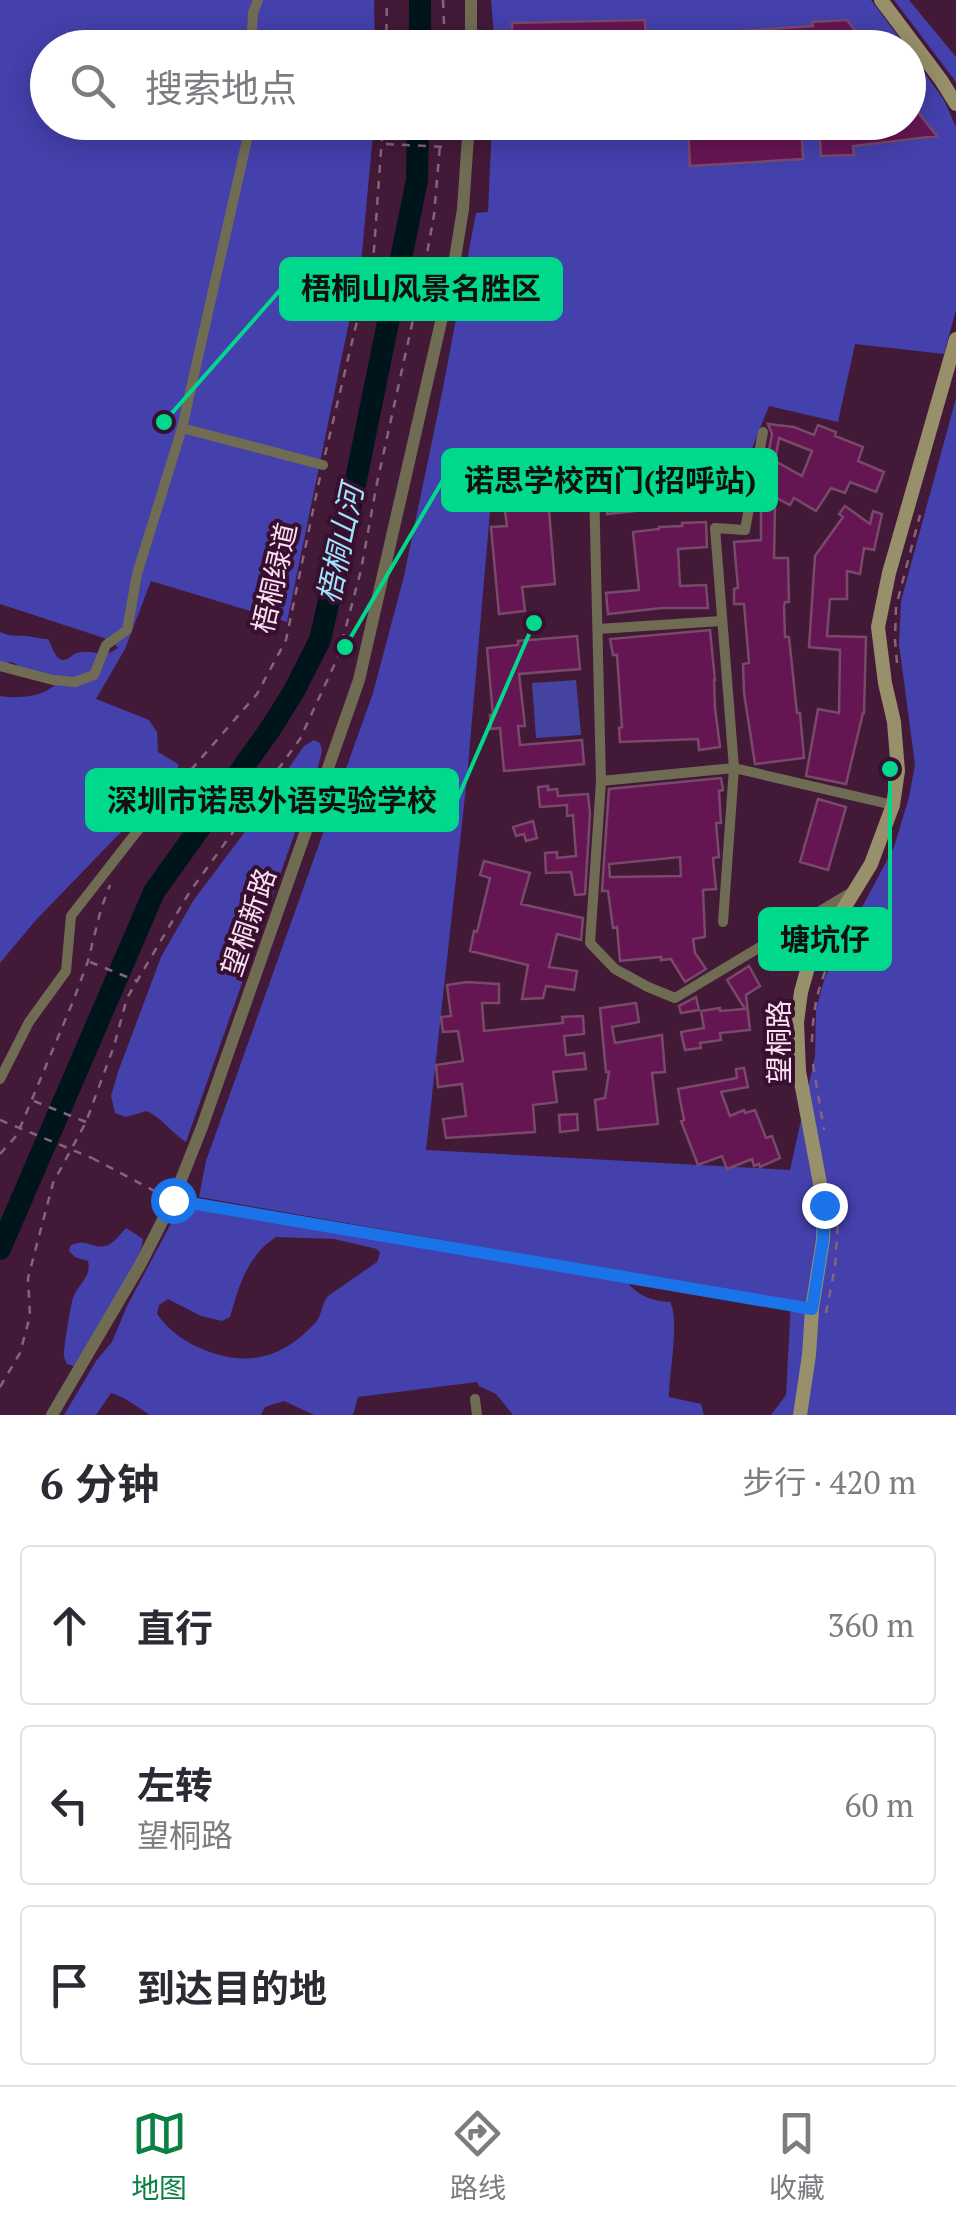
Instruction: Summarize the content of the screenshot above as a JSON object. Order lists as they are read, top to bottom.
{
  "streets": {
    "main road": ["望桐路"],
    "street": ["望桐新路"],
    "path": ["梧桐绿道"]
  },
  "water": ["梧桐山河"],
  "places": [
    "梧桐山风景名胜区",
    "深圳市诺思外语实验学校",
    "诺思学校西门(招呼站)",
    "塘坑仔"
  ],
  "page": {
    "search": "搜索地点",
    "heading": ["6 分钟", "步行 · 420 m"],
    "list": [
      ["直行", "360 m"],
      ["左转", "望桐路", "60 m"],
      "到达目的地"
    ],
    "nav": ["地图", "路线", "收藏"]
  }
}
